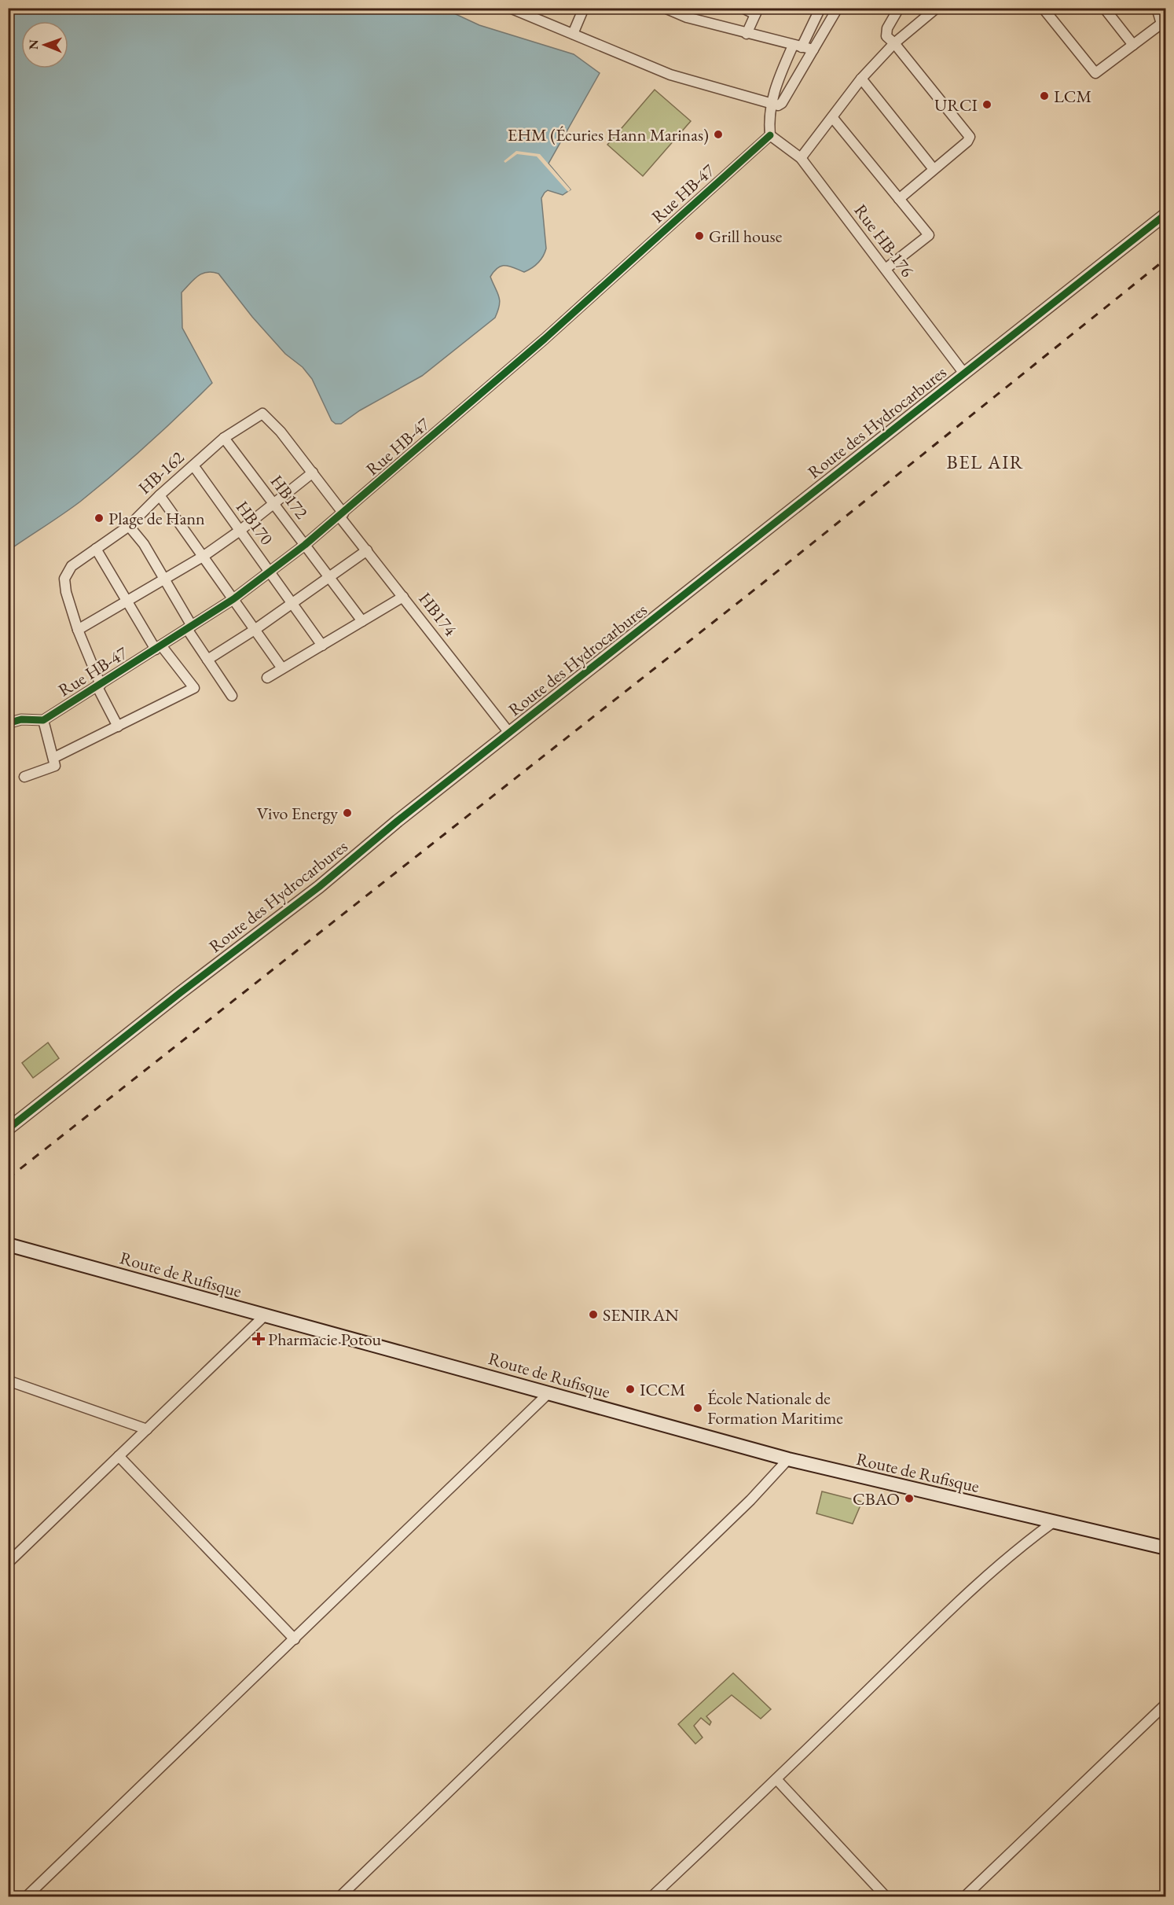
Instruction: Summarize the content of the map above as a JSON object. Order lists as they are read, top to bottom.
{
  "streets": {
    "main road": ["Route de Rufisque"],
    "street": [
      "Rue HB-47",
      "Rue HB-176",
      "Route des Hydrocarbures",
      "HB-162",
      "HB172",
      "HB170",
      "HB174"
    ]
  },
  "crossings": [
    ["Rue HB-47", "Rue HB-176"],
    ["Rue HB-47", "HB-162"],
    ["Rue HB-47", "HB172"],
    ["Rue HB-47", "HB170"],
    ["Rue HB-47", "HB174"],
    ["Rue HB-176", "Route des Hydrocarbures"],
    ["Route des Hydrocarbures", "HB174"],
    ["HB-162", "HB172"],
    ["HB-162", "HB170"],
    ["HB-162", "HB174"]
  ],
  "districts": ["BEL AIR"],
  "places": {
    "other": [
      "LCM",
      "URCI",
      "EHM (Écuries Hann Marinas)",
      "Grill house",
      "Plage de Hann",
      "Vivo Energy",
      "SENIRAN",
      "ICCM",
      "École Nationale de Formation Maritime",
      "CBAO"
    ],
    "health": ["Pharmacie Potou"]
  },
  "north": "left"
}
